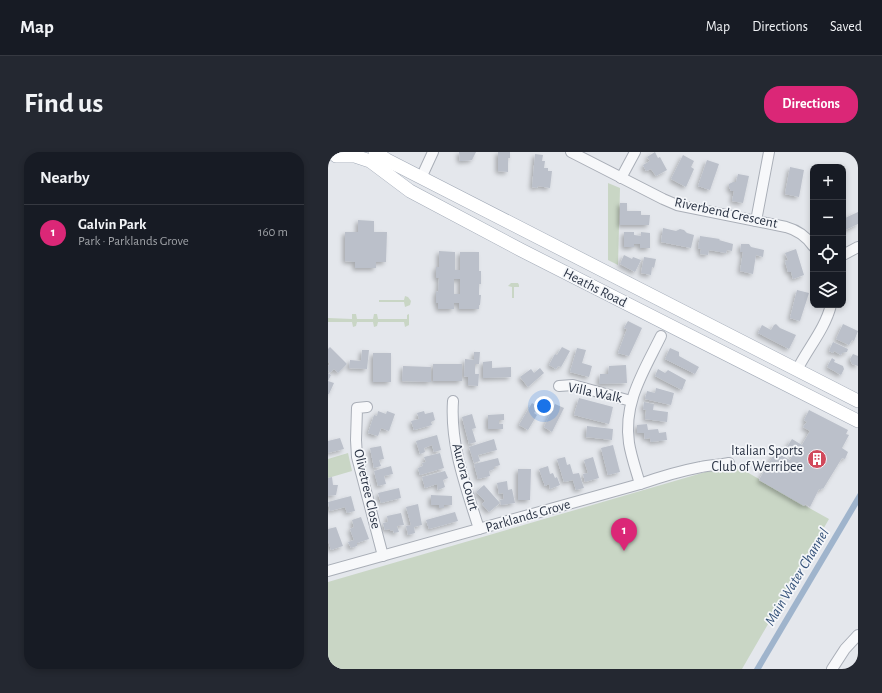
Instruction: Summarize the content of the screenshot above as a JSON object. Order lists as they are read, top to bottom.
{
  "streets": {
    "main road": ["Heaths Road"],
    "street": [
      "Riverbend Crescent",
      "Villa Walk",
      "Aurora Court",
      "Olivetree Close",
      "Parklands Grove"
    ]
  },
  "crossings": [
    ["Aurora Court", "Parklands Grove"],
    ["Olivetree Close", "Parklands Grove"]
  ],
  "water": ["Main Water Channel"],
  "places": {
    "building": ["Italian Sports Club of Werribee"]
  },
  "page": {
    "header": "Map",
    "nav": ["Map", "Directions", "Saved"],
    "buttons": "Directions",
    "title": "Find us",
    "heading": "Nearby",
    "map_buttons": ["+", "−"],
    "list": [
      {
        "mark": "1",
        "name": "Galvin Park",
        "note": "Park · Parklands Grove",
        "value": "160 m"
      }
    ],
    "pins": "1"
  }
}
